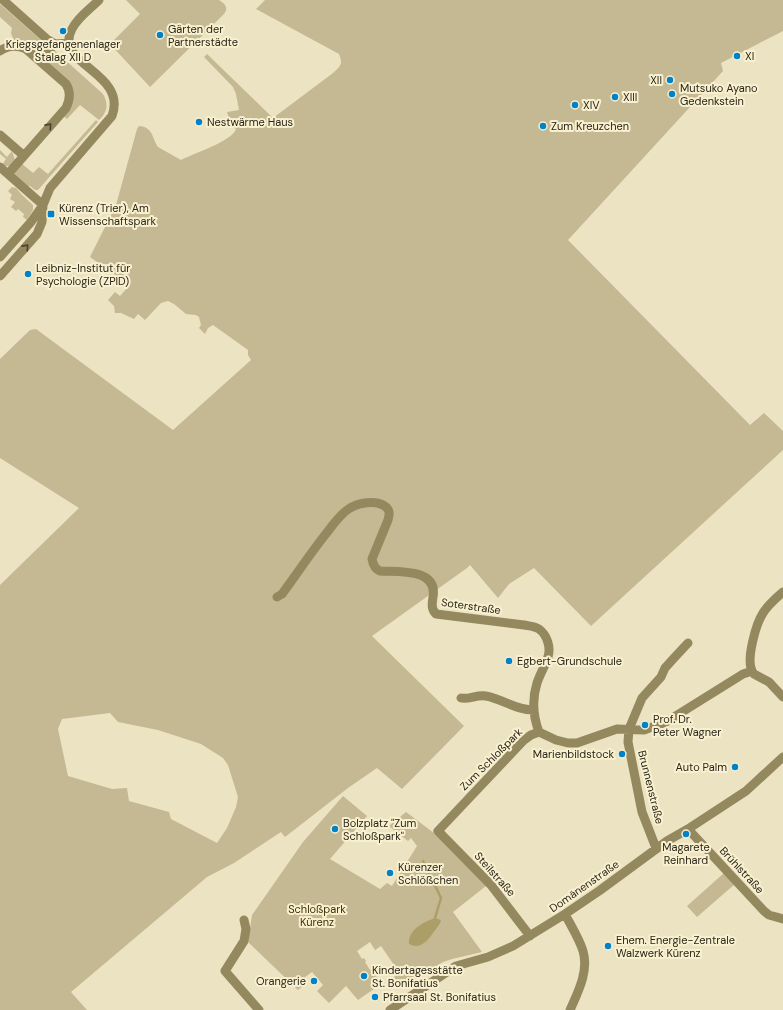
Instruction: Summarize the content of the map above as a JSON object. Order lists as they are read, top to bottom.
{
  "streets": {
    "street": [
      "Soterstraße",
      "Zum Schloßpark",
      "Brunnenstraße",
      "Brühlstraße",
      "Steilstraße",
      "Domänenstraße"
    ]
  },
  "crossings": [
    ["Soterstraße", "Zum Schloßpark"],
    ["Zum Schloßpark", "Brunnenstraße"],
    ["Zum Schloßpark", "Steilstraße"],
    ["Brunnenstraße", "Domänenstraße"],
    ["Brühlstraße", "Domänenstraße"],
    ["Steilstraße", "Domänenstraße"]
  ],
  "parks": ["Schloßpark Kürenz"],
  "places": {
    "other": [
      "Kriegsgefangenenlager Stalag XII D",
      "Gärten der Partnerstädte",
      "XI",
      "XII",
      "Mutsuko Ayano Gedenkstein",
      "XIII",
      "XIV",
      "Nestwärme Haus",
      "Zum Kreuzchen",
      "Leibniz-Institut für Psychologie (ZPID)",
      "Egbert-Grundschule",
      "Prof. Dr. Peter Wagner",
      "Marienbildstock",
      "Auto Palm",
      "Bolzplatz \"Zum Schloßpark\"",
      "Magarete Reinhard",
      "Kürenzer Schlößchen",
      "Ehem. Energie-Zentrale Walzwerk Kürenz",
      "Kindertagesstätte St. Bonifatius",
      "Orangerie",
      "Pfarrsaal St. Bonifatius"
    ],
    "transit": ["Kürenz (Trier), Am Wissenschaftspark"]
  }
}
